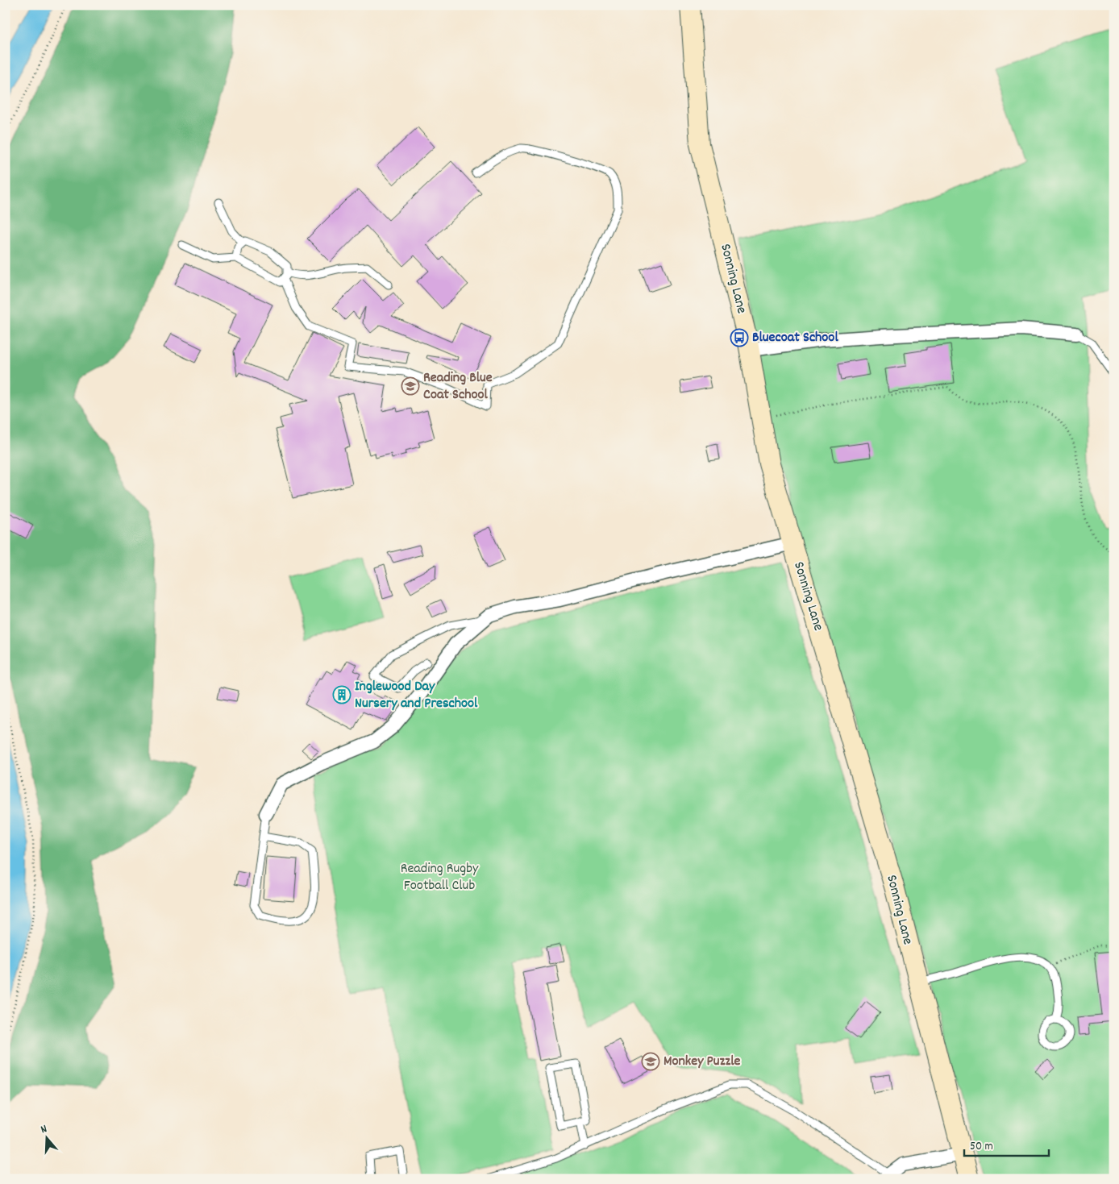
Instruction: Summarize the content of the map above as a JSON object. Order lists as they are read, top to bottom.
{
  "streets": {
    "main road": ["Sonning Lane"]
  },
  "parks": ["Reading Rugby Football Club"],
  "places": {
    "bus stop": ["Bluecoat School"],
    "school or university": ["Reading Blue Coat School", "Monkey Puzzle"],
    "building": ["Inglewood Day Nursery and Preschool"]
  },
  "scale_bar": "50 m",
  "north": "top"
}
